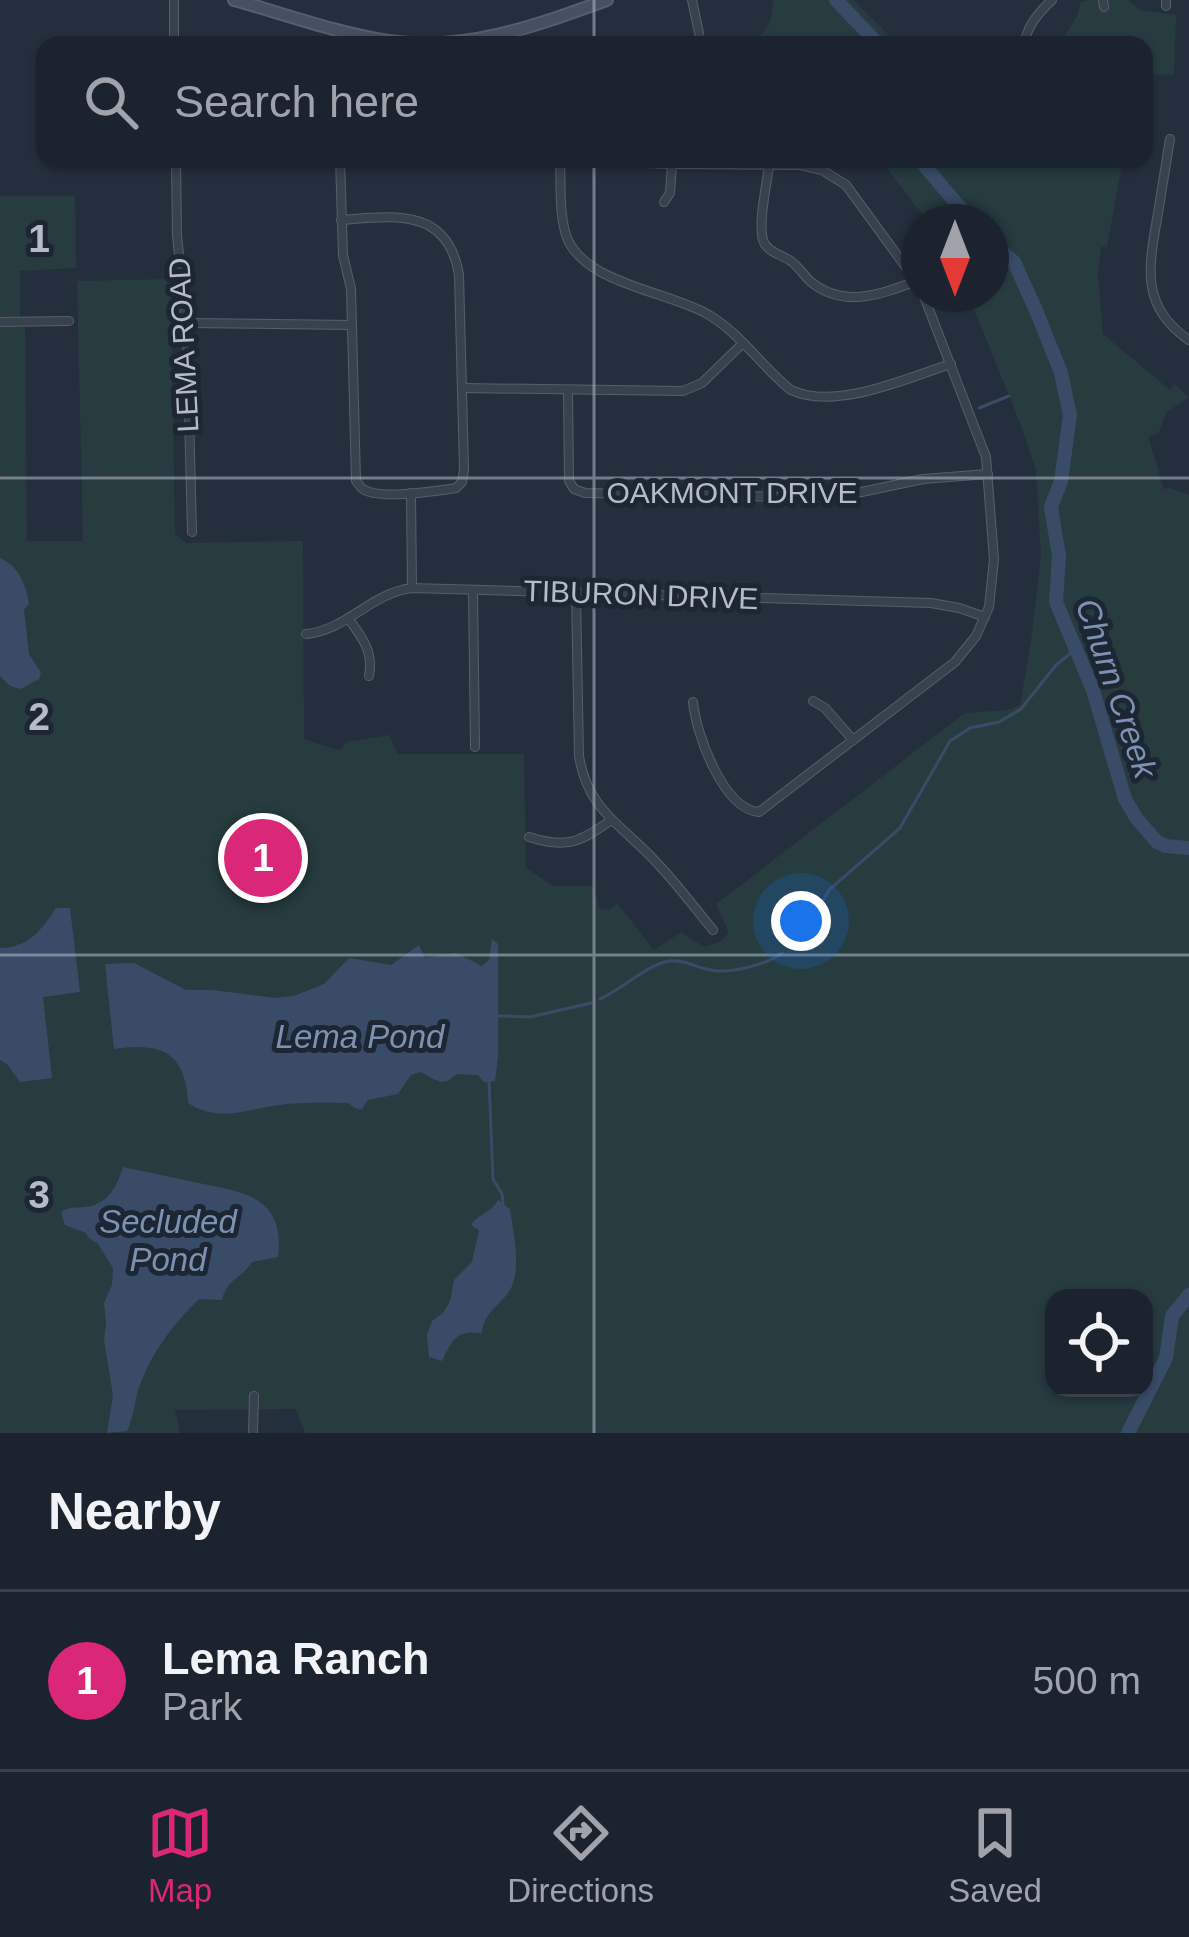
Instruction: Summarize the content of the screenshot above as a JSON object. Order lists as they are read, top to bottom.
{
  "streets": {
    "street": ["LEMA ROAD", "OAKMONT DRIVE", "TIBURON DRIVE"]
  },
  "water": ["Churn Creek", "Lema Pond", "Secluded Pond"],
  "north": "bottom",
  "page": {
    "search": "Search here",
    "pins": "1",
    "heading": "Nearby",
    "list": [
      {
        "mark": "1",
        "name": "Lema Ranch",
        "note": "Park",
        "value": "500 m"
      }
    ],
    "nav": ["Map", "Directions", "Saved"]
  },
  "grid": {
    "rows": ["1", "2", "3"]
  }
}
